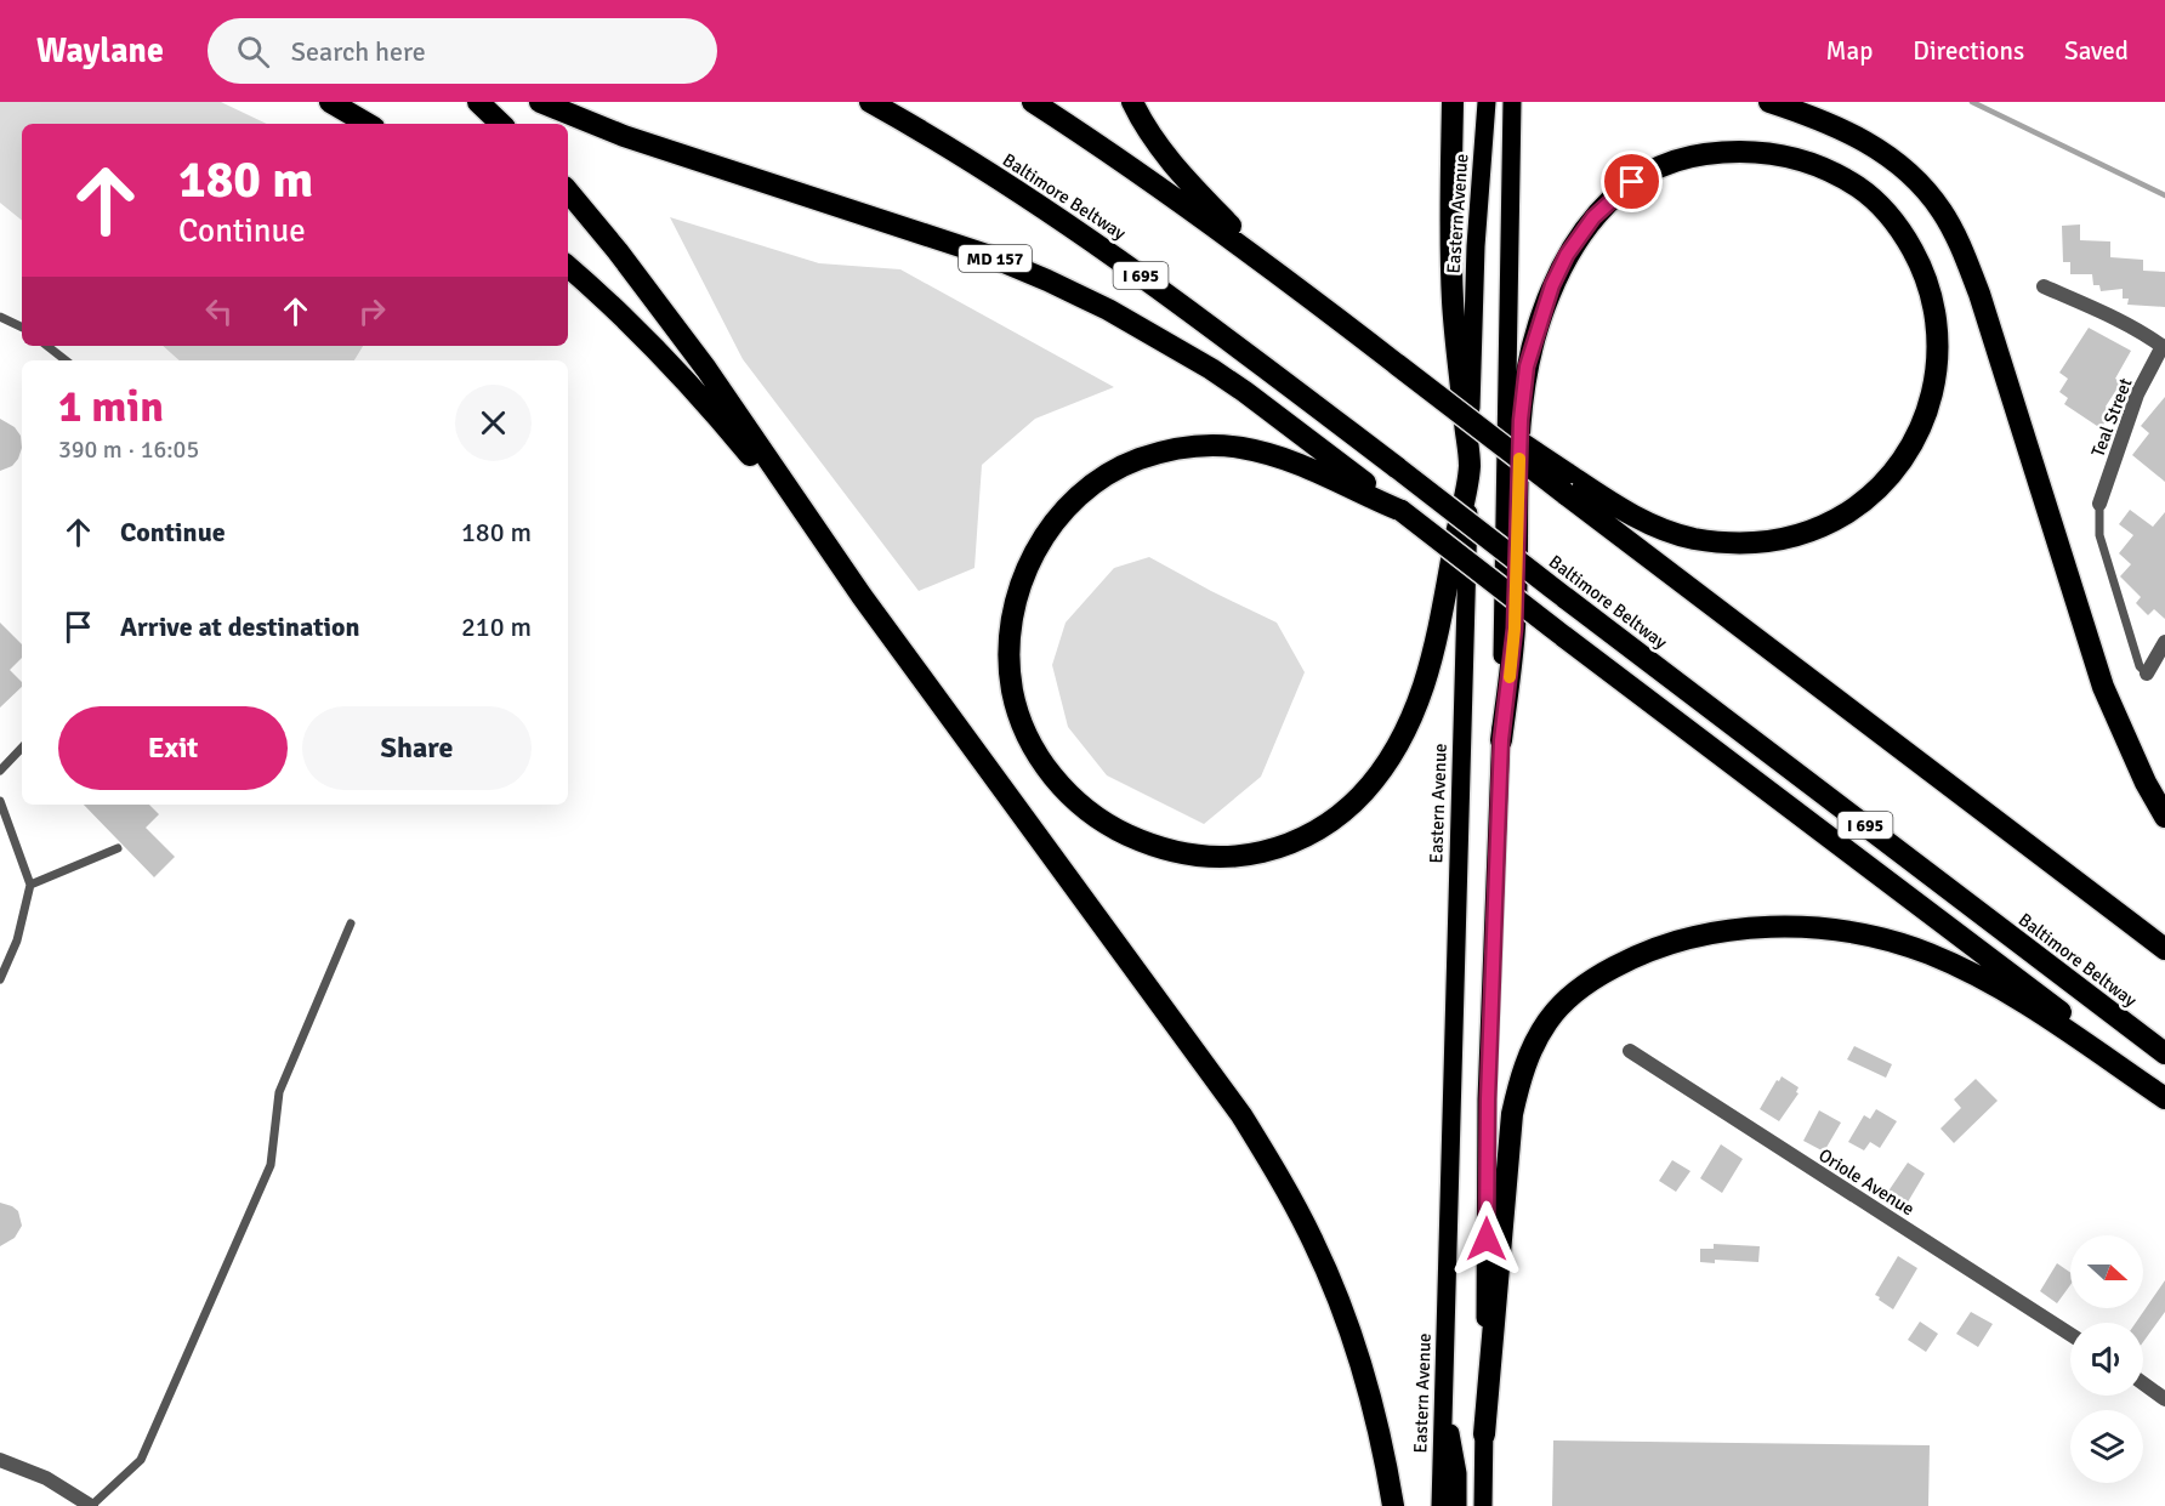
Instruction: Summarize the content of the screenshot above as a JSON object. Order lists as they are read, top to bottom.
{
  "streets": {
    "highway": ["Baltimore Beltway", "MD 157", "I 695"],
    "main road": ["Eastern Avenue"],
    "street": ["Teal Street", "Oriole Avenue"]
  },
  "north": "right",
  "page": {
    "header": "Waylane",
    "search": "Search here",
    "nav": ["Map", "Directions", "Saved"],
    "turn": ["180 m", "Continue"],
    "heading": ["1 min", "390 m · 16:05"],
    "list": [
      {
        "name": "Continue",
        "value": "180 m"
      },
      {
        "name": "Arrive at destination",
        "value": "210 m"
      }
    ],
    "buttons": ["Exit", "Share"]
  }
}
